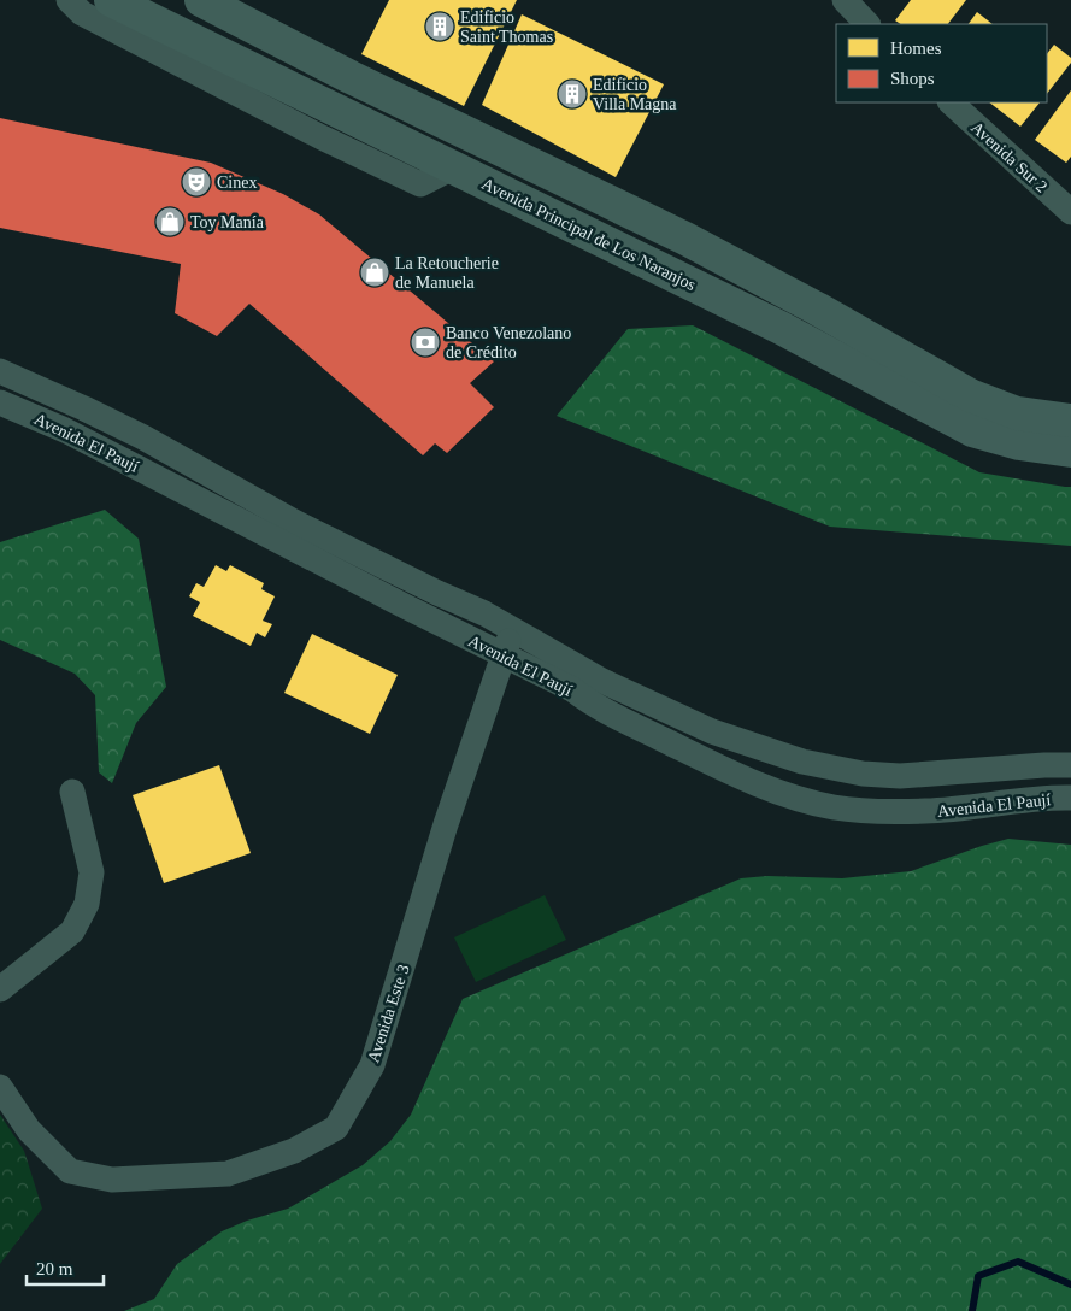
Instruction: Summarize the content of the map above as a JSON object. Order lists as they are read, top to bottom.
{
  "streets": {
    "main road": ["Avenida Principal de Los Naranjos"],
    "street": ["Avenida Sur 2", "Avenida El Paují", "Avenida Este 3"]
  },
  "crossings": [
    ["Avenida El Paují", "Avenida Este 3"]
  ],
  "places": {
    "building": ["Edificio Saint Thomas", "Edificio Villa Magna"],
    "theatre": ["Cinex"],
    "shop": ["Toy Manía", "La Retoucherie de Manuela"],
    "bank": ["Banco Venezolano de Crédito"]
  },
  "legend": ["Homes", "Shops"],
  "scale_bar": "20 m"
}
